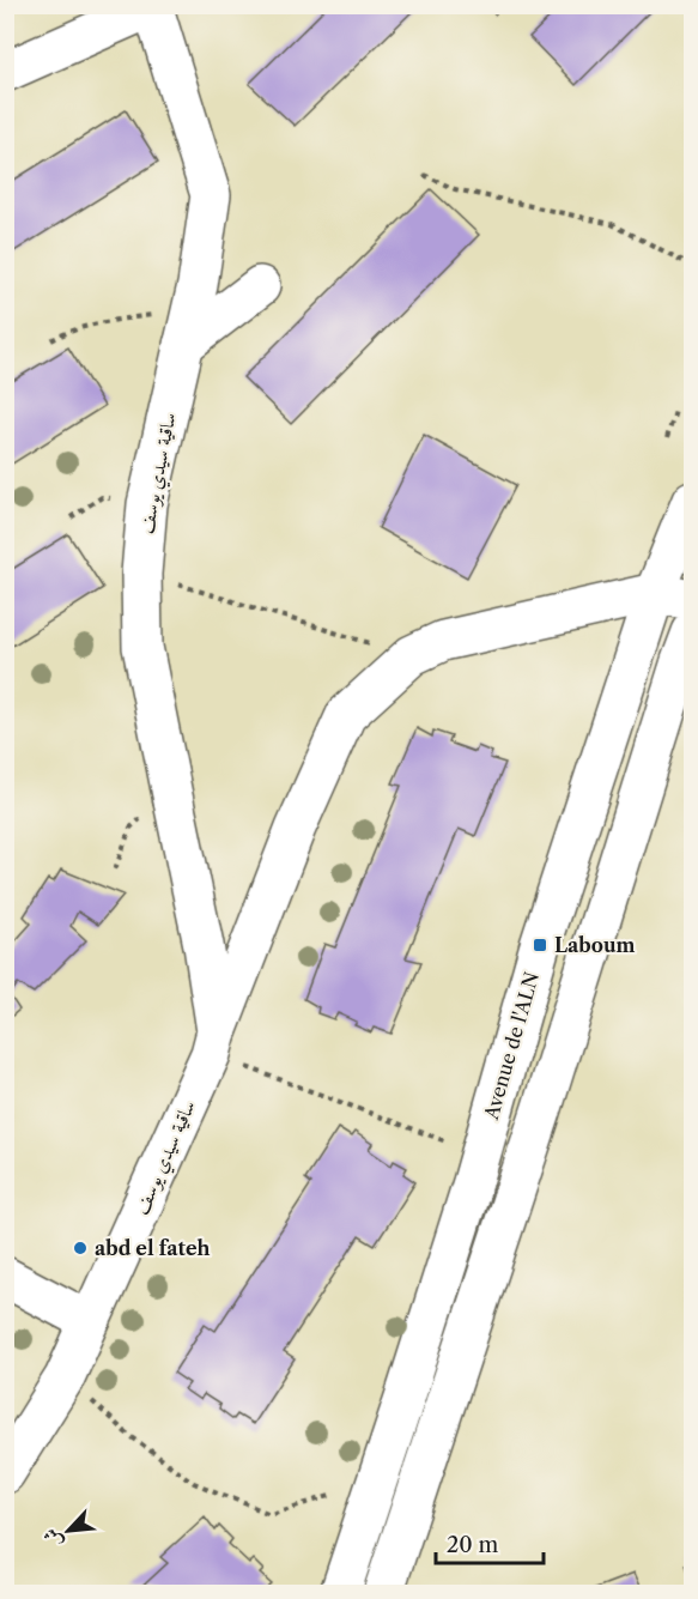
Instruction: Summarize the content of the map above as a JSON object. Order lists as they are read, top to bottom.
{
  "streets": {
    "street": ["ساقية سيدي يوسف", "Avenue de l'ALN"]
  },
  "crossings": [
    ["ساقية سيدي يوسف", "Avenue de l'ALN"]
  ],
  "places": {
    "transit": ["Laboum"],
    "other": ["abd el fateh"]
  },
  "scale_bar": "20 m",
  "north": "bottom left"
}
